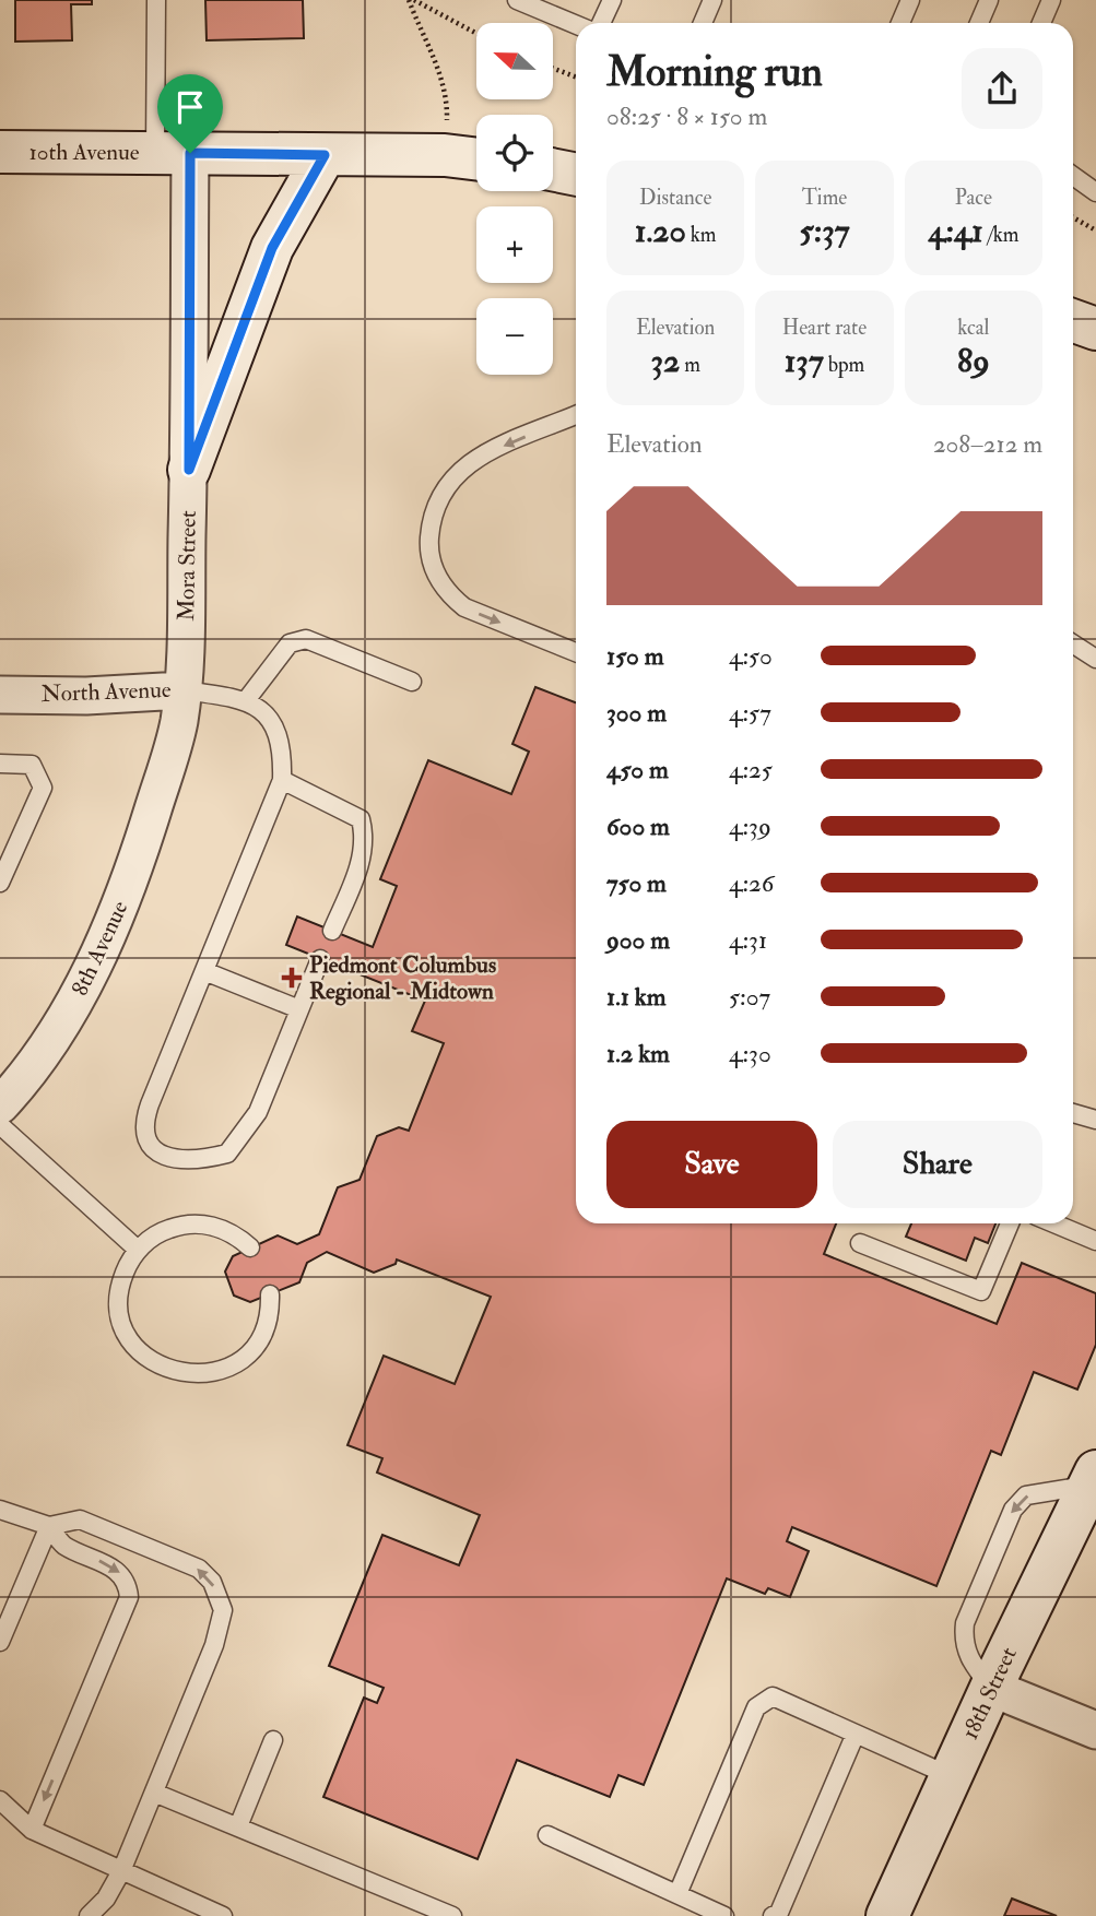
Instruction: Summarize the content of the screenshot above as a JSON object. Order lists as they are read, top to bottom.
{
  "streets": {
    "main road": ["10th Avenue", "18th Street"],
    "street": ["Mora Street", "North Avenue", "8th Avenue"]
  },
  "crossings": [
    ["10th Avenue", "Mora Street"],
    ["Mora Street", "North Avenue"],
    ["Mora Street", "8th Avenue"]
  ],
  "places": {
    "health": ["Piedmont Columbus Regional - Midtown"]
  },
  "north": "left",
  "page": {
    "map_buttons": ["+", "−"],
    "heading": ["Morning run", "08:25 · 8 × 150 m"],
    "stats": [
      ["Distance", "1.20 km"],
      ["Time", "5:37"],
      ["Pace", "4:41 /km"],
      ["Elevation", "32 m"],
      ["Heart rate", "137 bpm"],
      ["kcal", "89"]
    ],
    "chart": ["Elevation", "208–212 m"],
    "list": [
      {
        "name": "150 m",
        "note": "4:50"
      },
      {
        "name": "300 m",
        "note": "4:57"
      },
      {
        "name": "450 m",
        "note": "4:25"
      },
      {
        "name": "600 m",
        "note": "4:39"
      },
      {
        "name": "750 m",
        "note": "4:26"
      },
      {
        "name": "900 m",
        "note": "4:31"
      },
      {
        "name": "1.1 km",
        "note": "5:07"
      },
      {
        "name": "1.2 km",
        "note": "4:30"
      }
    ],
    "buttons": ["Save", "Share"]
  }
}
